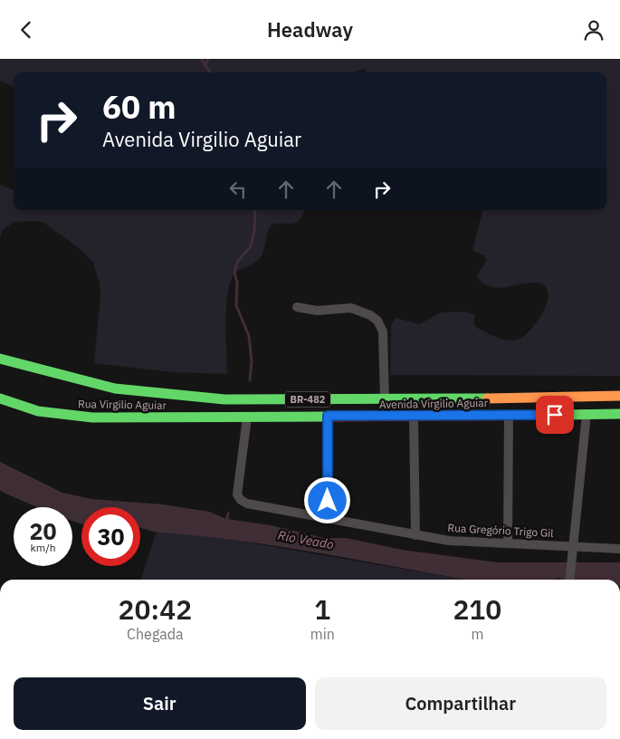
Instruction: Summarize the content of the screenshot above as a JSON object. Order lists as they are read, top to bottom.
{
  "streets": {
    "main road": ["BR-482", "Avenida Virgilio Aguiar", "Rua Virgilio Aguiar"],
    "street": ["Rua Gregório Trigo Gil"]
  },
  "crossings": [
    ["Avenida Virgilio Aguiar", "Rua Virgilio Aguiar"],
    ["Avenida Virgilio Aguiar", "Rua Gregório Trigo Gil"],
    ["Rua Virgilio Aguiar", "Rua Gregório Trigo Gil"]
  ],
  "water": ["Rio Veado"],
  "page": {
    "header": "Headway",
    "turn": ["60 m", "Avenida Virgilio Aguiar"],
    "speed": "20 km/h",
    "limit": "30",
    "eta": [
      "20:42",
      "Chegada",
      "1",
      "min",
      "210",
      "m"
    ],
    "buttons": ["Sair", "Compartilhar"]
  }
}
